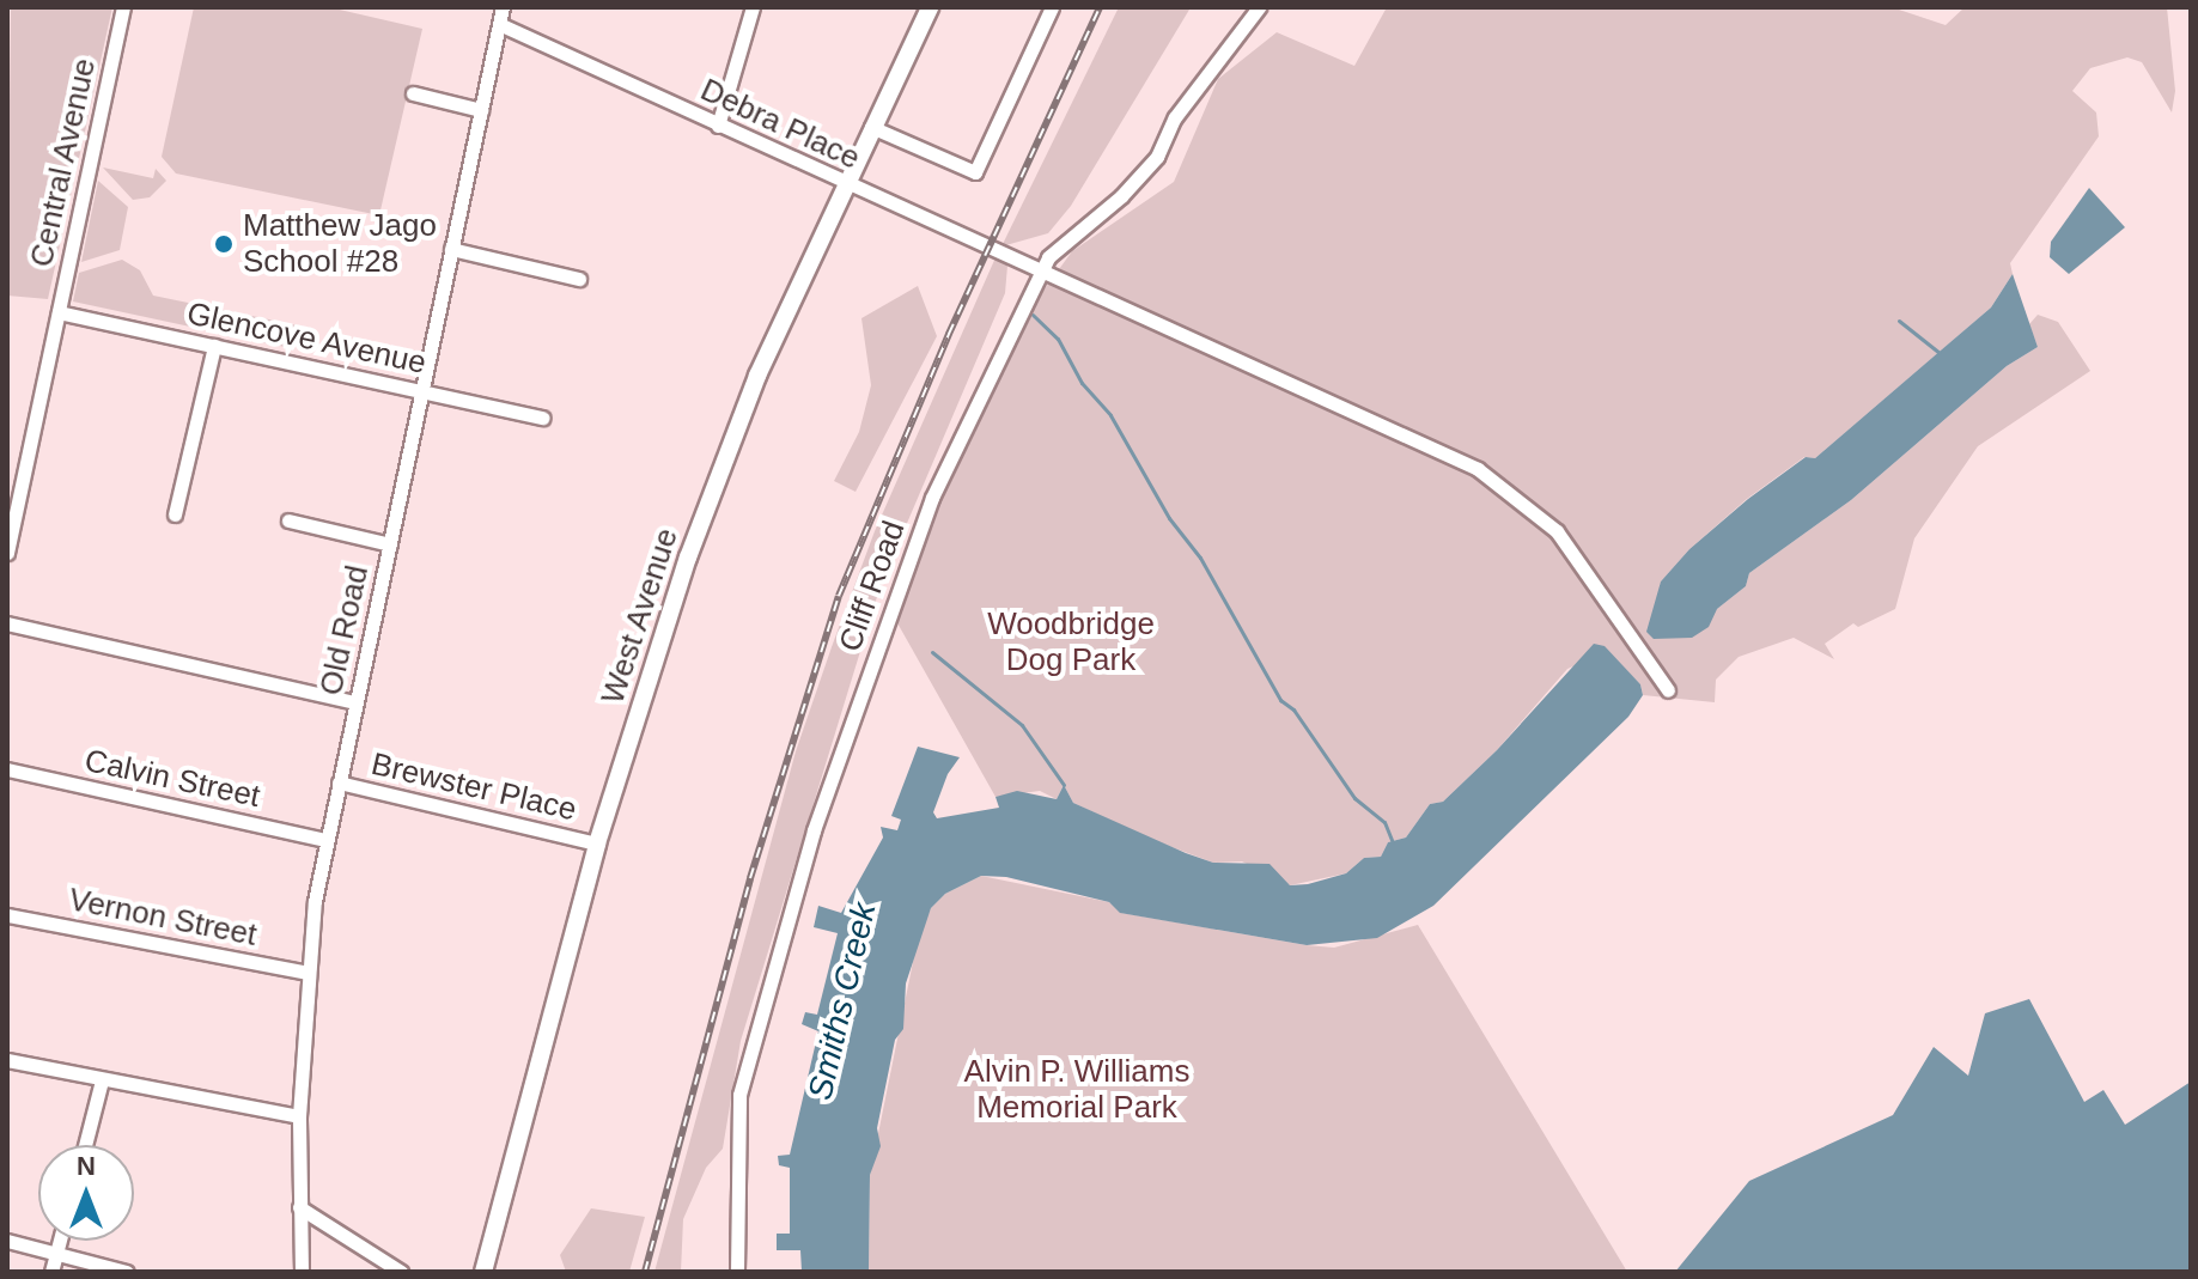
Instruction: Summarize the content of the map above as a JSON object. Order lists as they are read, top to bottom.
{
  "streets": {
    "street": [
      "Debra Place",
      "Central Avenue",
      "Glencove Avenue",
      "Cliff Road",
      "West Avenue",
      "Old Road",
      "Calvin Street",
      "Brewster Place",
      "Vernon Street"
    ]
  },
  "crossings": [
    ["Debra Place", "Cliff Road"],
    ["Debra Place", "West Avenue"],
    ["Debra Place", "Old Road"],
    ["Central Avenue", "Glencove Avenue"],
    ["Glencove Avenue", "Old Road"],
    ["West Avenue", "Brewster Place"],
    ["Old Road", "Calvin Street"],
    ["Old Road", "Brewster Place"],
    ["Old Road", "Vernon Street"]
  ],
  "water": ["Smiths Creek"],
  "parks": ["Woodbridge Dog Park", "Alvin P. Williams Memorial Park"],
  "places": ["Matthew Jago School #28"],
  "north": "top"
}
